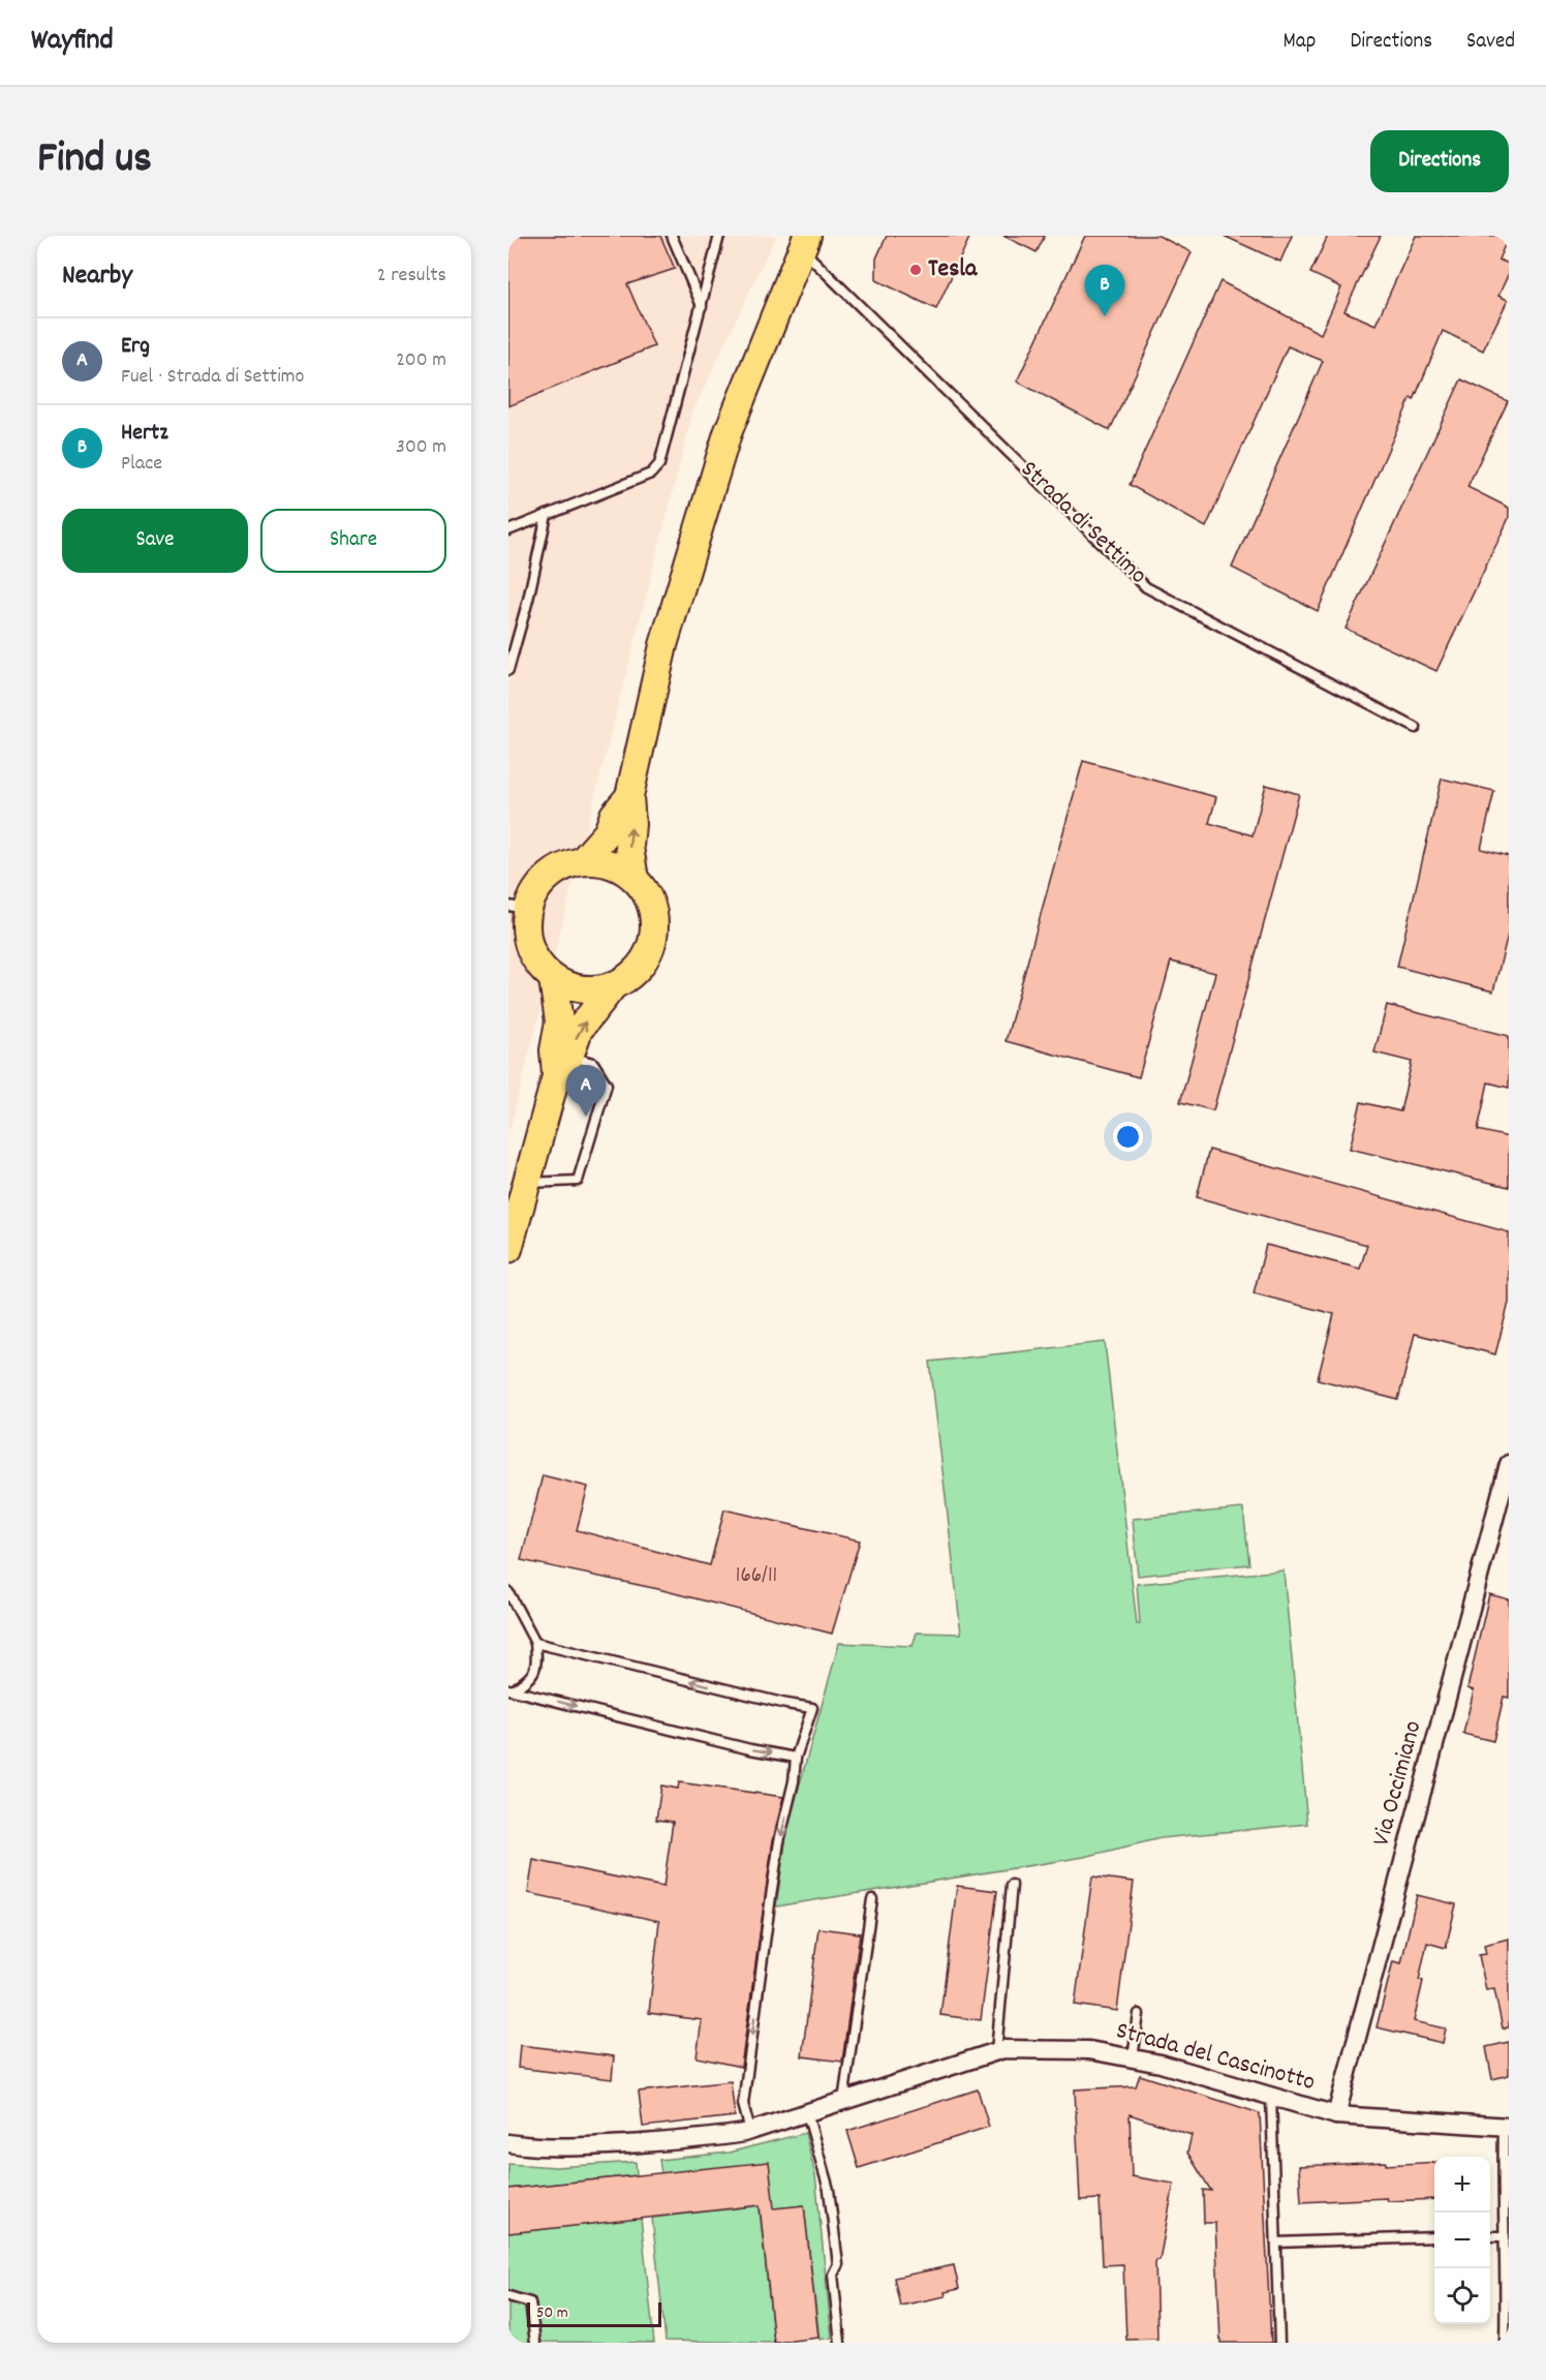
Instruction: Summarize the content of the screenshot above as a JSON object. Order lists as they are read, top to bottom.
{
  "streets": {
    "main road": ["Strada di Settimo"],
    "street": ["Via Occimiano", "Strada del Cascinotto"]
  },
  "crossings": [
    ["Via Occimiano", "Strada del Cascinotto"]
  ],
  "places": ["Tesla"],
  "house_numbers": ["166/11"],
  "scale_bar": "50 m",
  "page": {
    "header": "Wayfind",
    "nav": ["Map", "Directions", "Saved"],
    "title": "Find us",
    "buttons": [
      "Directions",
      ["Save", "Share"]
    ],
    "heading": ["Nearby", "2 results"],
    "pins": ["B", "A"],
    "list": [
      {
        "mark": "A",
        "name": "Erg",
        "note": "Fuel · Strada di Settimo",
        "value": "200 m"
      },
      {
        "mark": "B",
        "name": "Hertz",
        "note": "Place",
        "value": "300 m"
      }
    ],
    "map_buttons": ["+", "−"],
    "scale": "50 m"
  }
}
